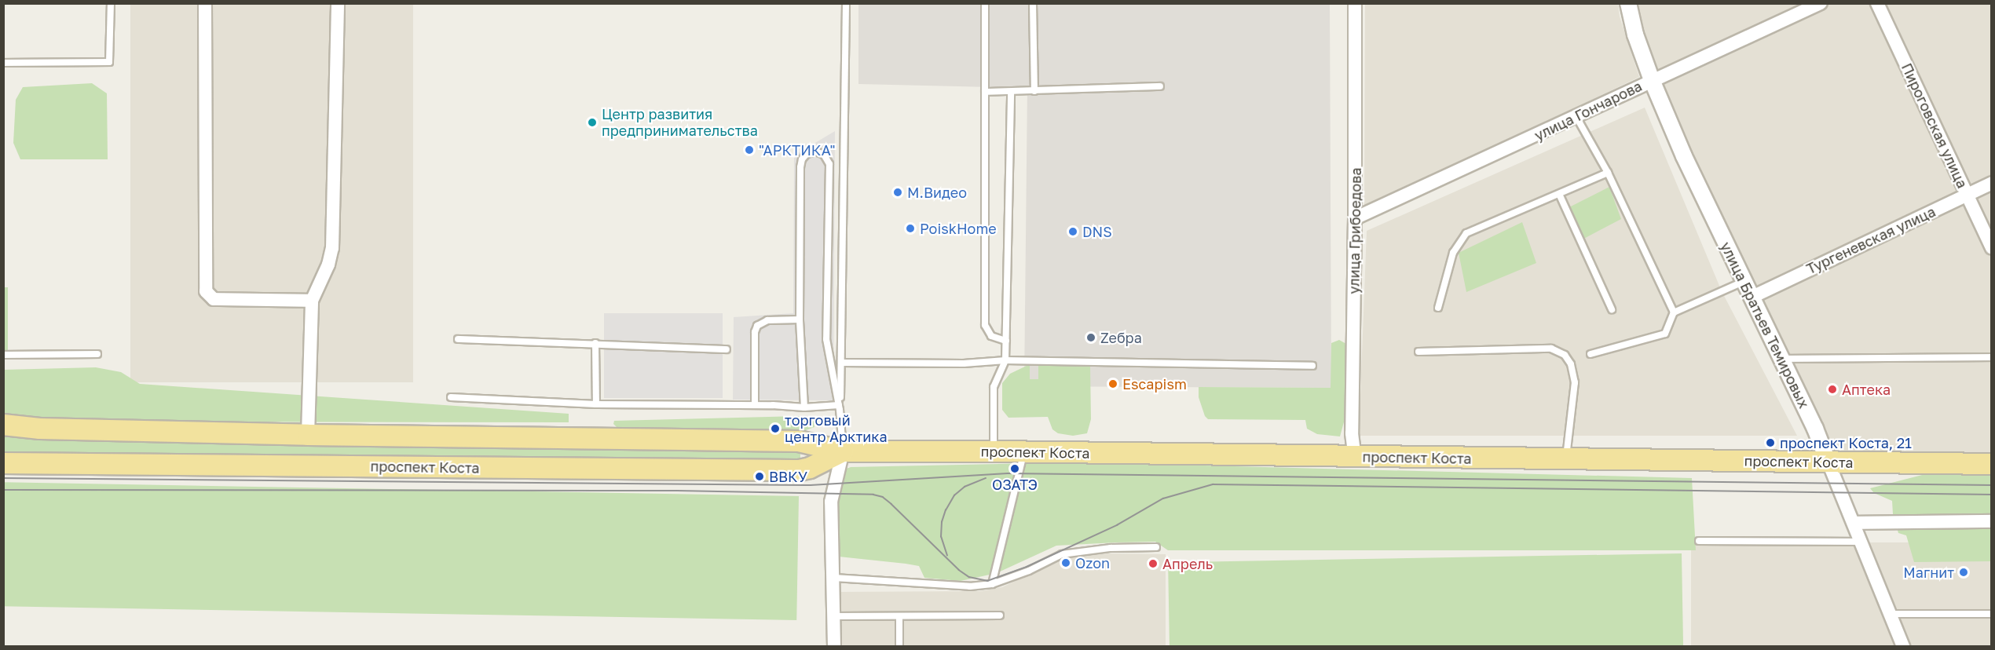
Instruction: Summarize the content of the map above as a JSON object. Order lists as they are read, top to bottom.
{
  "streets": {
    "main road": ["проспект Коста"],
    "street": [
      "улица Гончарова",
      "Пироговская улица",
      "улица Грибоедова",
      "Тургеневская улица",
      "улица Братьев Темировых"
    ]
  },
  "crossings": [
    ["улица Гончарова", "улица Грибоедова"],
    ["улица Гончарова", "улица Братьев Темировых"],
    ["Пироговская улица", "Тургеневская улица"],
    ["улица Грибоедова", "проспект Коста"],
    ["Тургеневская улица", "улица Братьев Темировых"],
    ["улица Братьев Темировых", "проспект Коста"]
  ],
  "places": [
    "Центр развития предпринимательства",
    "\"АРКТИКА\"",
    "M.Видео",
    "PoiskHome",
    "DNS",
    "Zeбра",
    "Escapism",
    "Аптека",
    "торговый центр Арктика",
    "проспект Коста, 21",
    "ОЗАТЭ",
    "ВВКУ",
    "Ozon",
    "Апрель",
    "Магнит"
  ]
}
